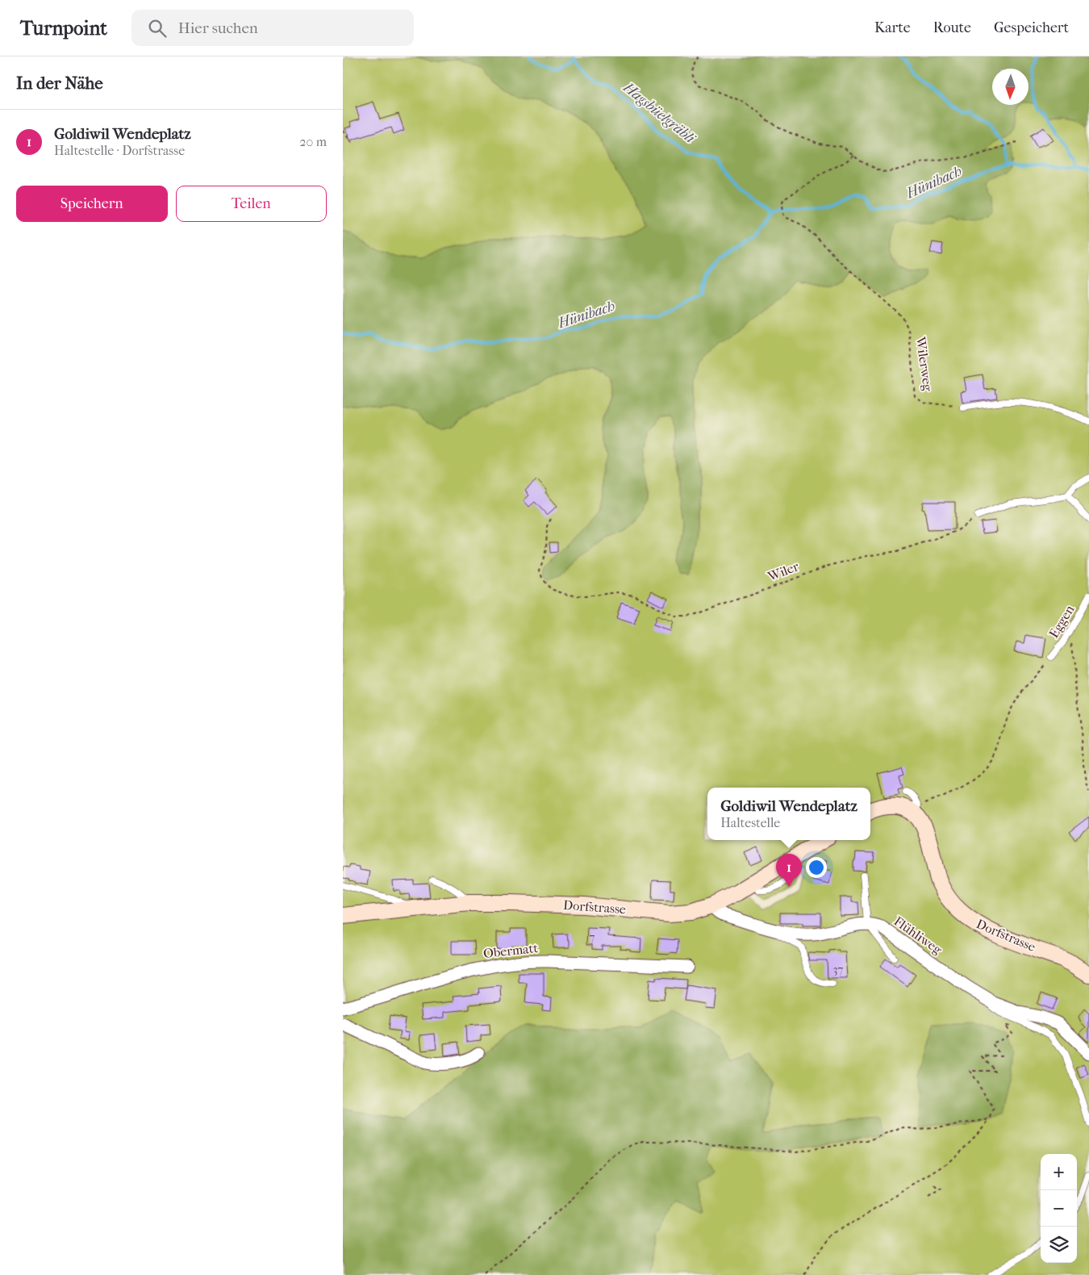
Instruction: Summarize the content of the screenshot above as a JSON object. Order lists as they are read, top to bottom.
{
  "streets": {
    "street": ["Dorfstrasse", "Flühliweg", "Obermatt"],
    "lane": ["Eggen"],
    "path": ["Wilerweg", "Wiler"]
  },
  "crossings": [
    ["Dorfstrasse", "Flühliweg"]
  ],
  "water": ["Hagsbüelgräbli", "Hünibach"],
  "house_numbers": ["7", "37"],
  "north": "bottom",
  "page": {
    "header": "Turnpoint",
    "search": "Hier suchen",
    "nav": ["Karte", "Route", "Gespeichert"],
    "heading": "In der Nähe",
    "list": [
      {
        "mark": "1",
        "name": "Goldiwil Wendeplatz",
        "note": "Haltestelle · Dorfstrasse",
        "value": "20 m"
      }
    ],
    "buttons": ["Speichern", "Teilen"],
    "popup": ["Goldiwil Wendeplatz", "Haltestelle"],
    "pins": "1",
    "map_buttons": ["+", "−"]
  }
}
